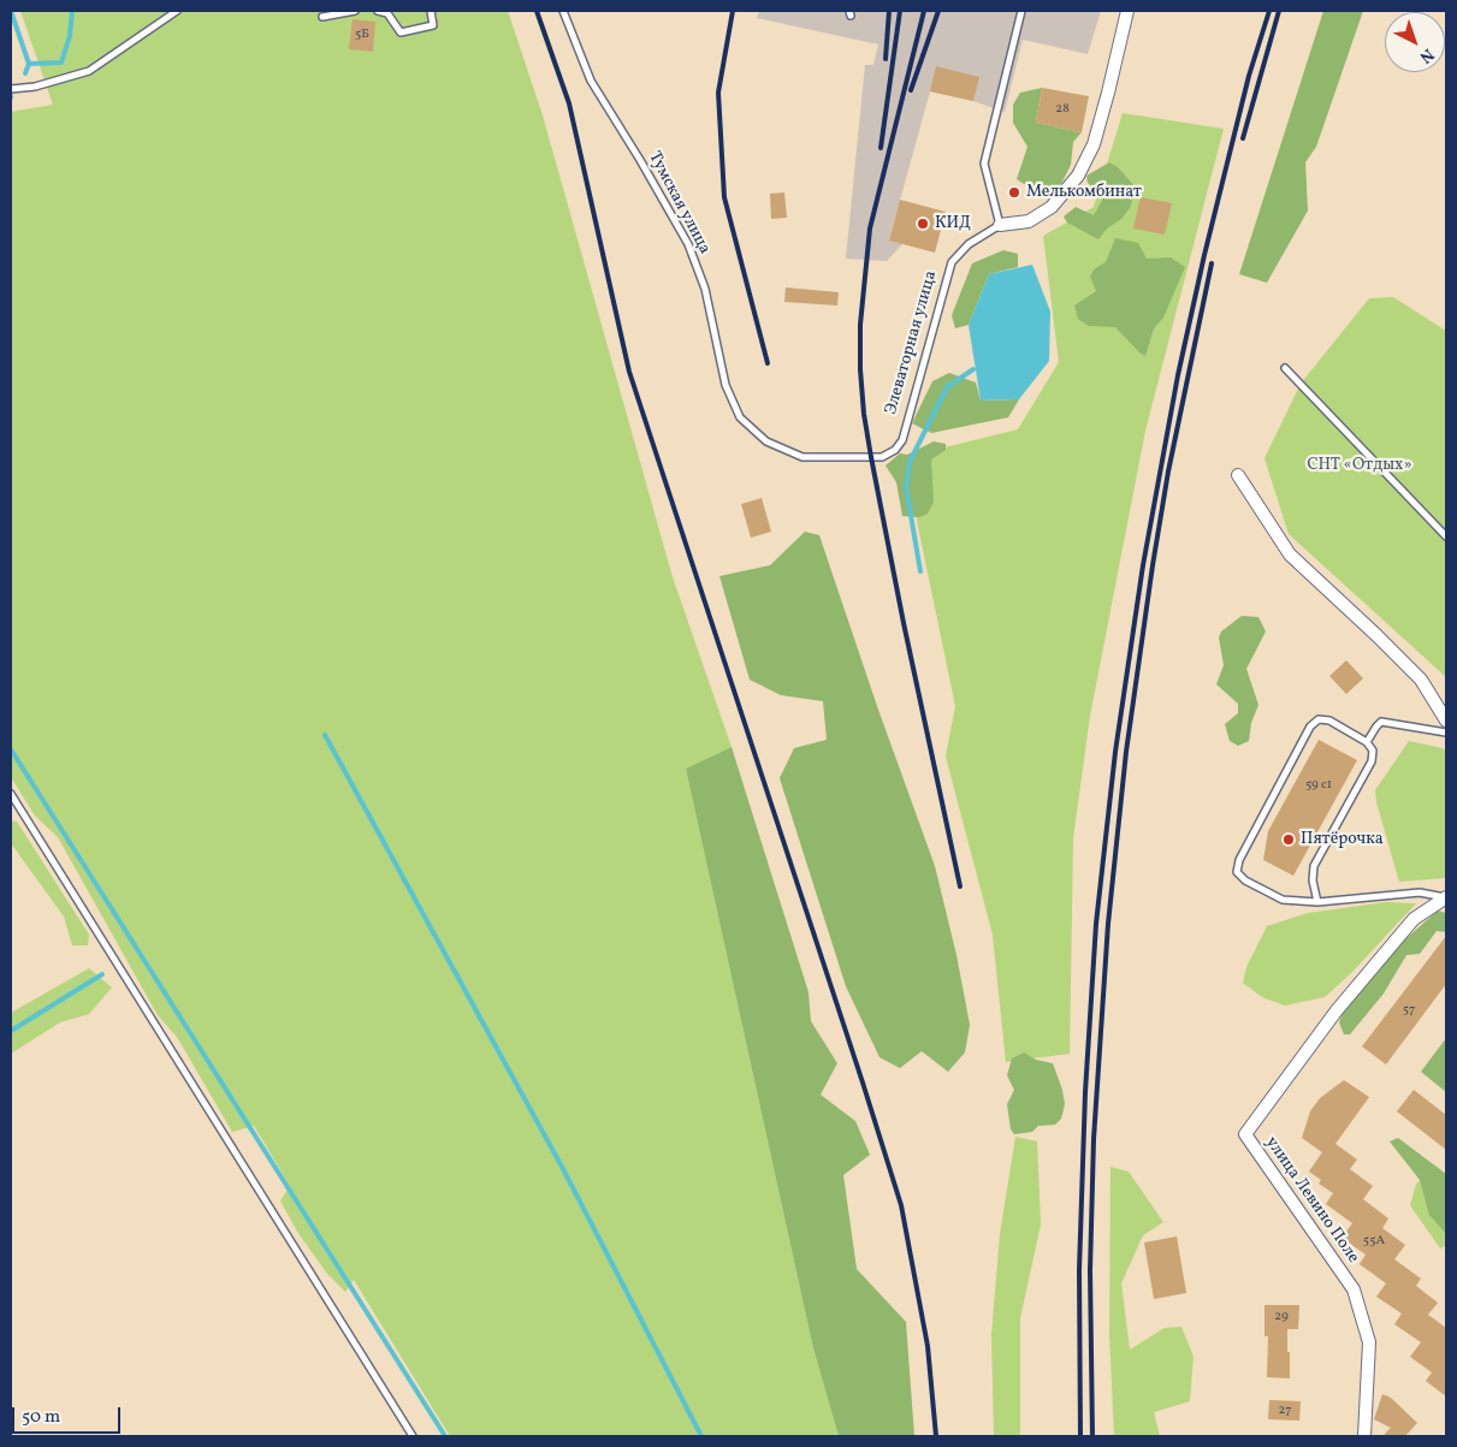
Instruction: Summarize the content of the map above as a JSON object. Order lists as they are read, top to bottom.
{
  "streets": {
    "street": ["Элеваторная улица", "улица Левино Поле"],
    "lane": ["Тумская улица"]
  },
  "crossings": [
    ["Тумская улица", "Элеваторная улица"]
  ],
  "parks": ["СНТ «Отдых»"],
  "places": ["Мелькомбинат", "КИД", "Пятёрочка"],
  "house_numbers": [
    "5Б",
    "28",
    "59 с1",
    "57",
    "55А",
    "29",
    "27"
  ],
  "scale_bar": "50 m",
  "north": "bottom right"
}
